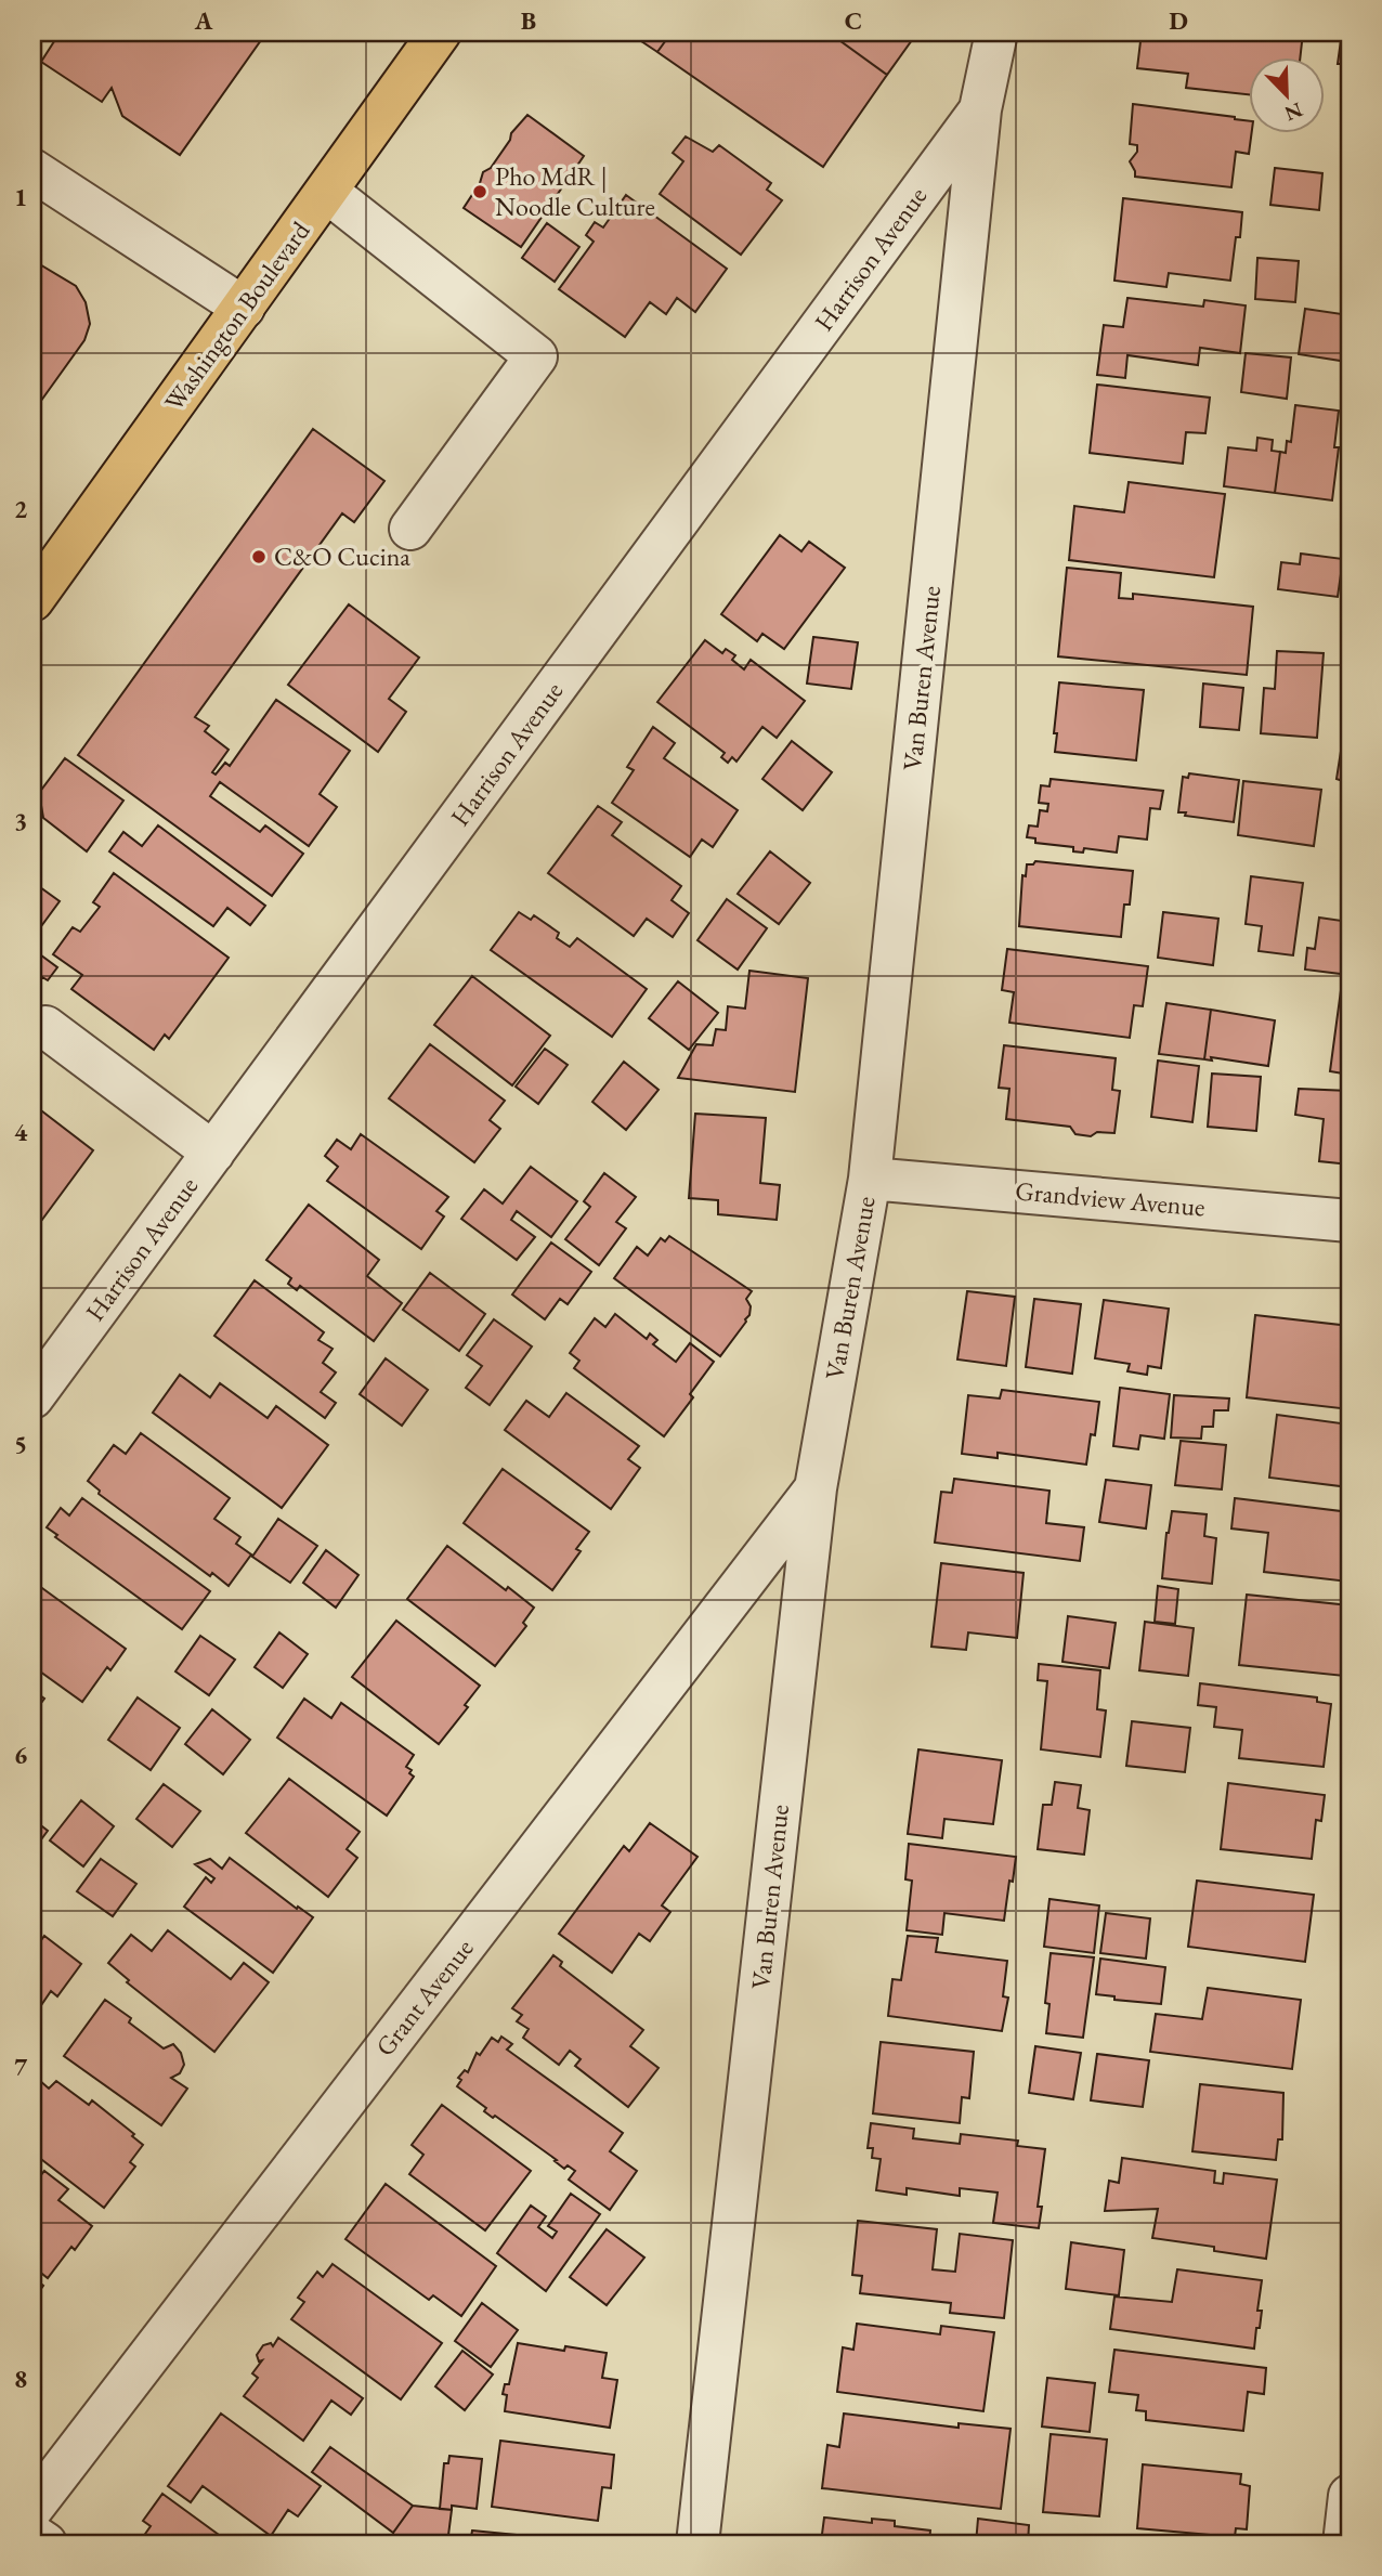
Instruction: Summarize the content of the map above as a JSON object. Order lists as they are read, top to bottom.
{
  "streets": {
    "main road": ["Washington Boulevard"],
    "street": [
      "Harrison Avenue",
      "Van Buren Avenue",
      "Grandview Avenue",
      "Grant Avenue"
    ]
  },
  "crossings": [
    ["Harrison Avenue", "Van Buren Avenue"],
    ["Van Buren Avenue", "Grandview Avenue"],
    ["Van Buren Avenue", "Grant Avenue"]
  ],
  "places": ["Pho MdR | Noodle Culture", "C&O Cucina"],
  "north": "bottom right",
  "grid": {
    "columns": [
      "A",
      "B",
      "C",
      "D"
    ],
    "rows": [
      "1",
      "2",
      "3",
      "4",
      "5",
      "6",
      "7",
      "8"
    ]
  }
}
